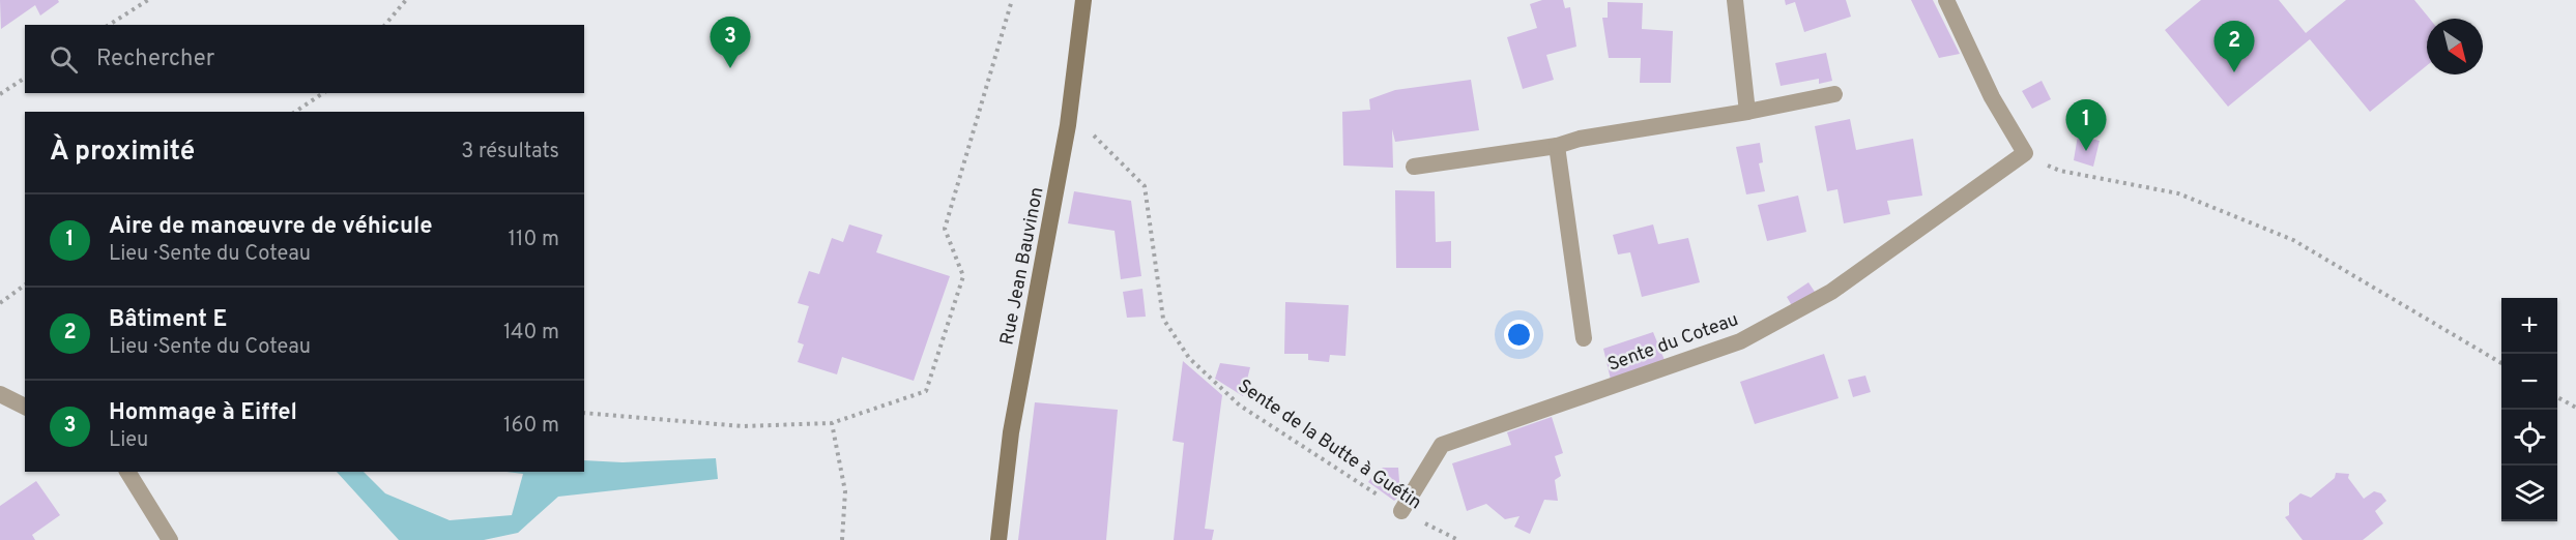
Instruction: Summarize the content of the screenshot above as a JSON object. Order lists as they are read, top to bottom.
{
  "streets": {
    "main road": ["Rue Jean Bauvinon"],
    "street": ["Sente du Coteau"],
    "path": ["Sente de la Butte à Guétin"]
  },
  "crossings": [
    ["Sente du Coteau", "Sente de la Butte à Guétin"]
  ],
  "north": "bottom right",
  "page": {
    "pins": ["3", "2", "1"],
    "search": "Rechercher",
    "heading": ["À proximité", "3 résultats"],
    "list": [
      {
        "mark": "1",
        "name": "Aire de manœuvre de véhicule",
        "note": "Lieu · Sente du Coteau",
        "value": "110 m"
      },
      {
        "mark": "2",
        "name": "Bâtiment E",
        "note": "Lieu · Sente du Coteau",
        "value": "140 m"
      },
      {
        "mark": "3",
        "name": "Hommage à Eiffel",
        "note": "Lieu",
        "value": "160 m"
      }
    ],
    "map_buttons": ["+", "−"]
  }
}
